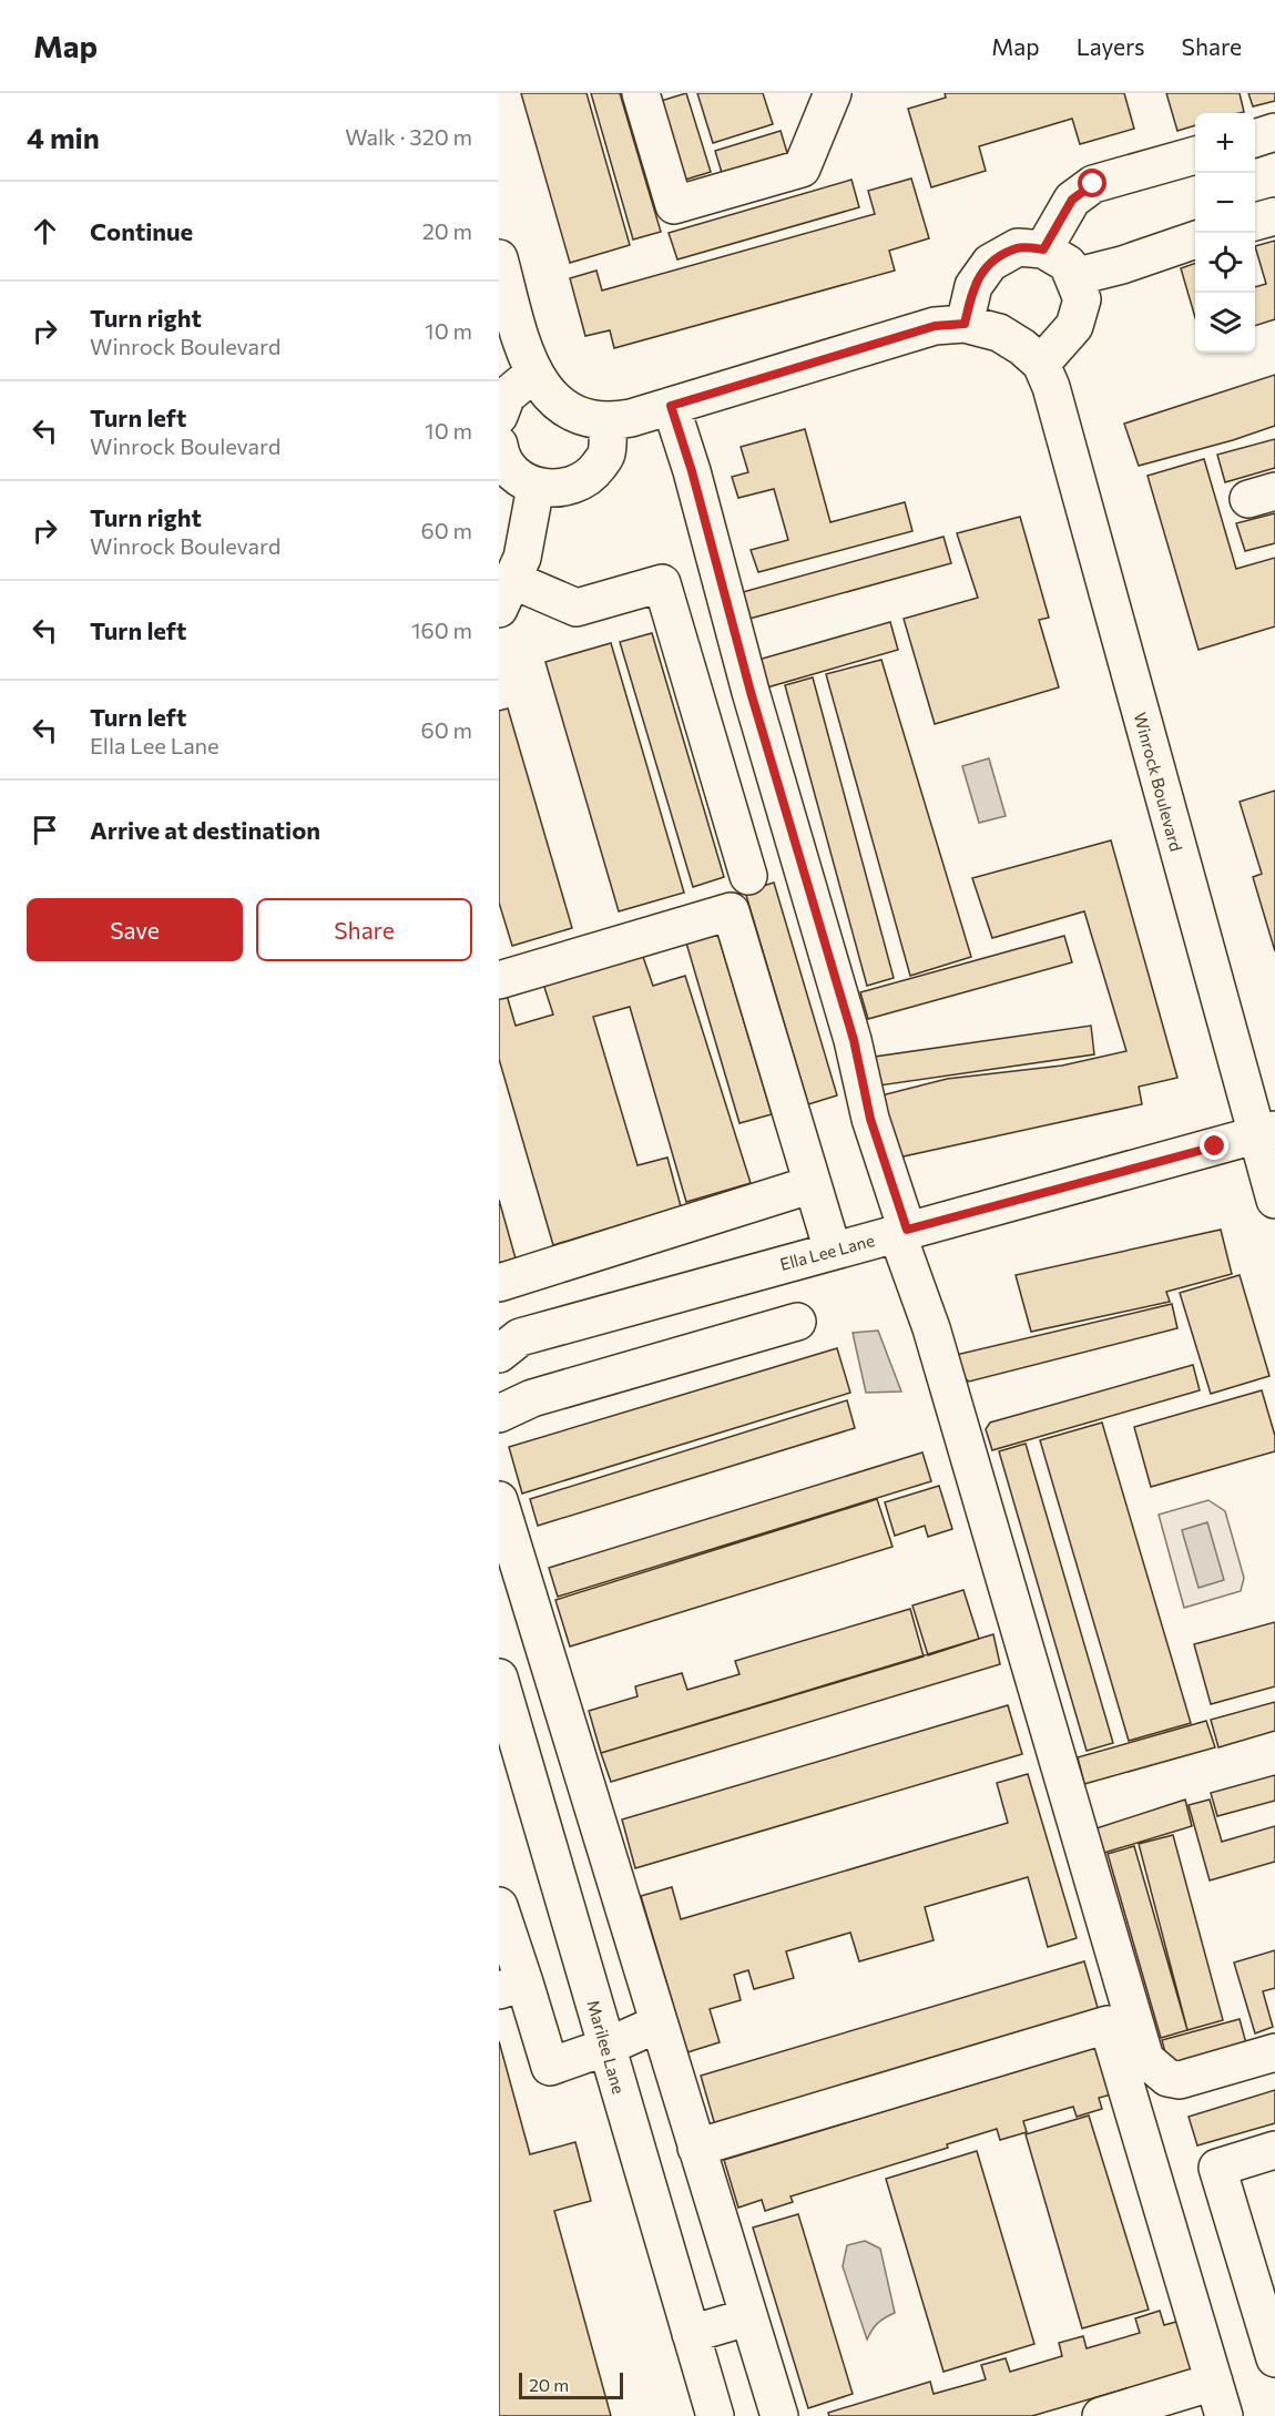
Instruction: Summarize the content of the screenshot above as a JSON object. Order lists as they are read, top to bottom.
{
  "streets": {
    "street": ["Winrock Boulevard", "Ella Lee Lane", "Marilee Lane"]
  },
  "crossings": [
    ["Winrock Boulevard", "Ella Lee Lane"]
  ],
  "scale_bar": "20 m",
  "page": {
    "header": "Map",
    "nav": ["Map", "Layers", "Share"],
    "heading": ["4 min", "Walk · 320 m"],
    "map_buttons": ["+", "−"],
    "list": [
      ["Continue", "20 m"],
      ["Turn right", "Winrock Boulevard", "10 m"],
      ["Turn left", "Winrock Boulevard", "10 m"],
      ["Turn right", "Winrock Boulevard", "60 m"],
      ["Turn left", "160 m"],
      ["Turn left", "Ella Lee Lane", "60 m"],
      "Arrive at destination"
    ],
    "buttons": ["Save", "Share"],
    "scale": "20 m"
  }
}
